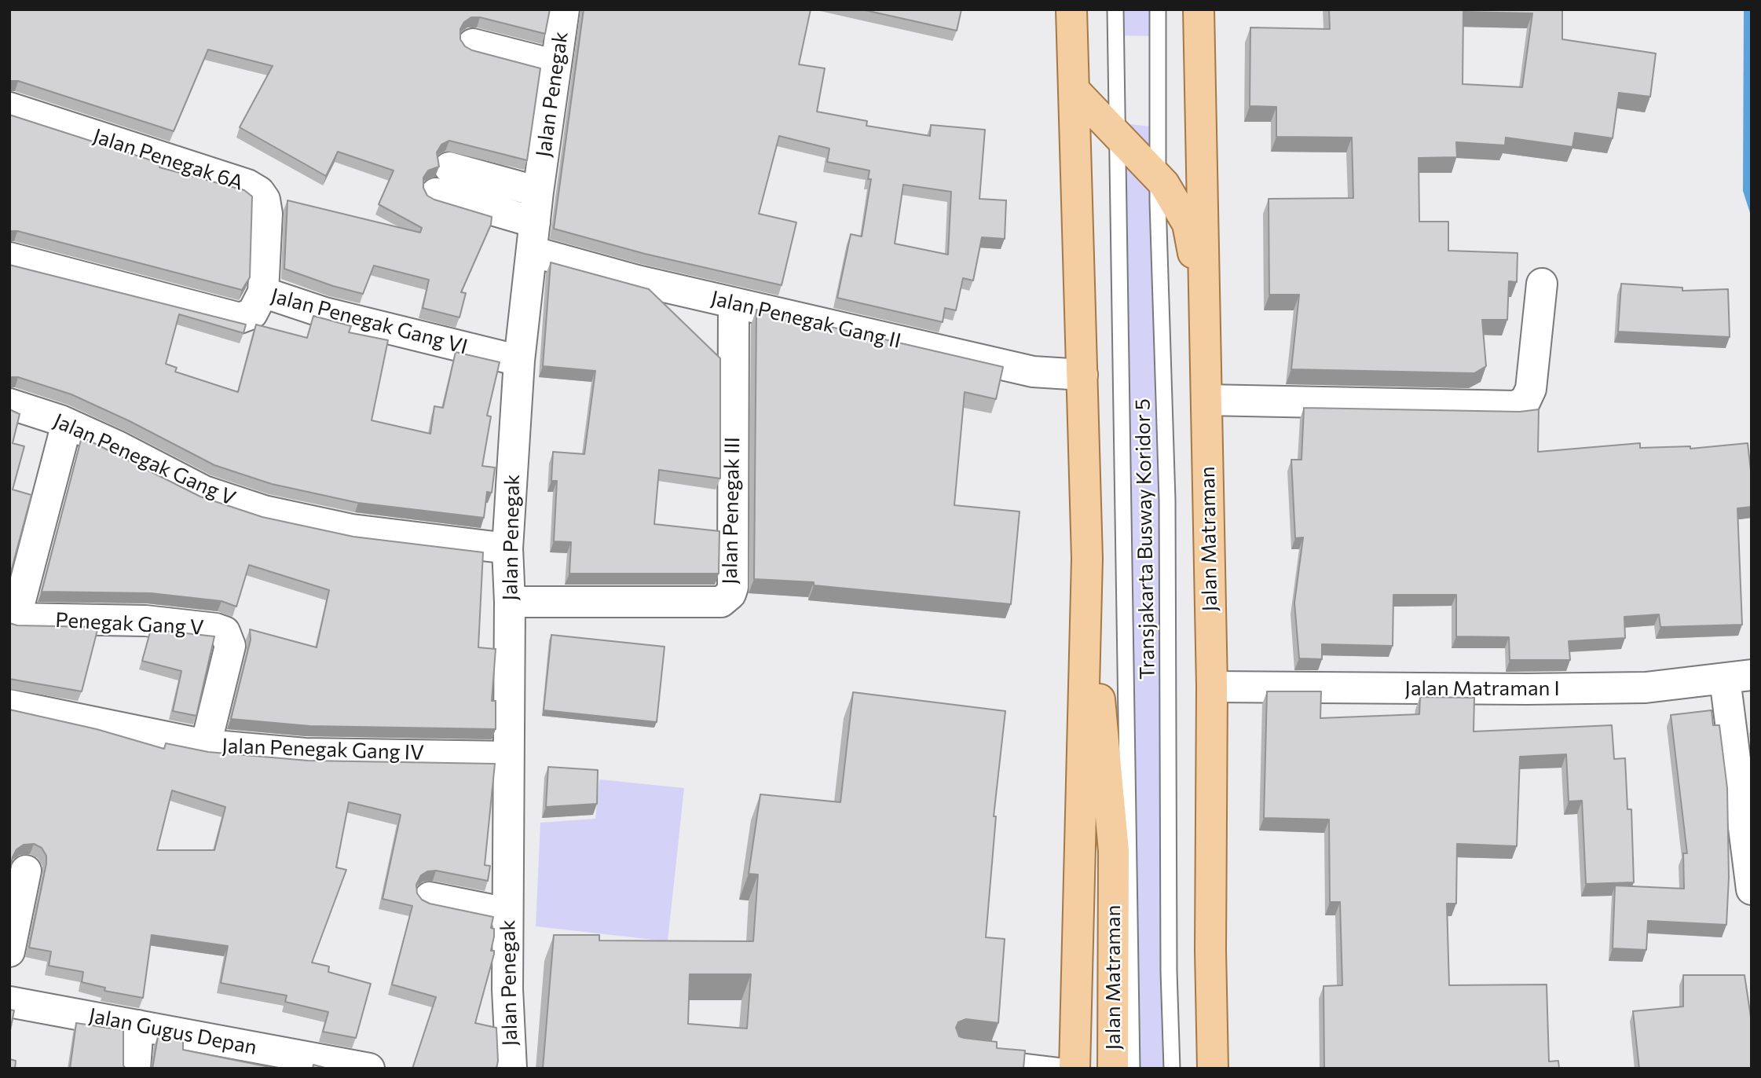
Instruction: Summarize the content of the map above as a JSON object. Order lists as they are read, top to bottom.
{
  "streets": {
    "main road": ["Jalan Matraman"],
    "street": [
      "Jalan Penegak",
      "Jalan Penegak 6A",
      "Jalan Penegak Gang II",
      "Jalan Penegak Gang VI",
      "Jalan Penegak Gang V",
      "Jalan Penegak III",
      "Penegak Gang V",
      "Jalan Matraman I",
      "Jalan Penegak Gang IV",
      "Jalan Gugus Depan"
    ],
    "lane": ["Transjakarta Busway Koridor 5"]
  },
  "crossings": [
    ["Jalan Penegak", "Jalan Penegak Gang II"],
    ["Jalan Penegak", "Jalan Penegak Gang VI"],
    ["Jalan Penegak", "Jalan Penegak Gang V"],
    ["Jalan Penegak", "Jalan Penegak III"],
    ["Jalan Penegak", "Jalan Penegak Gang IV"],
    ["Jalan Penegak 6A", "Jalan Penegak Gang VI"],
    ["Jalan Penegak Gang II", "Jalan Penegak III"],
    ["Jalan Penegak Gang II", "Jalan Matraman"],
    ["Transjakarta Busway Koridor 5", "Jalan Matraman"],
    ["Jalan Matraman", "Jalan Matraman I"],
    ["Penegak Gang V", "Jalan Penegak Gang IV"]
  ]
}
